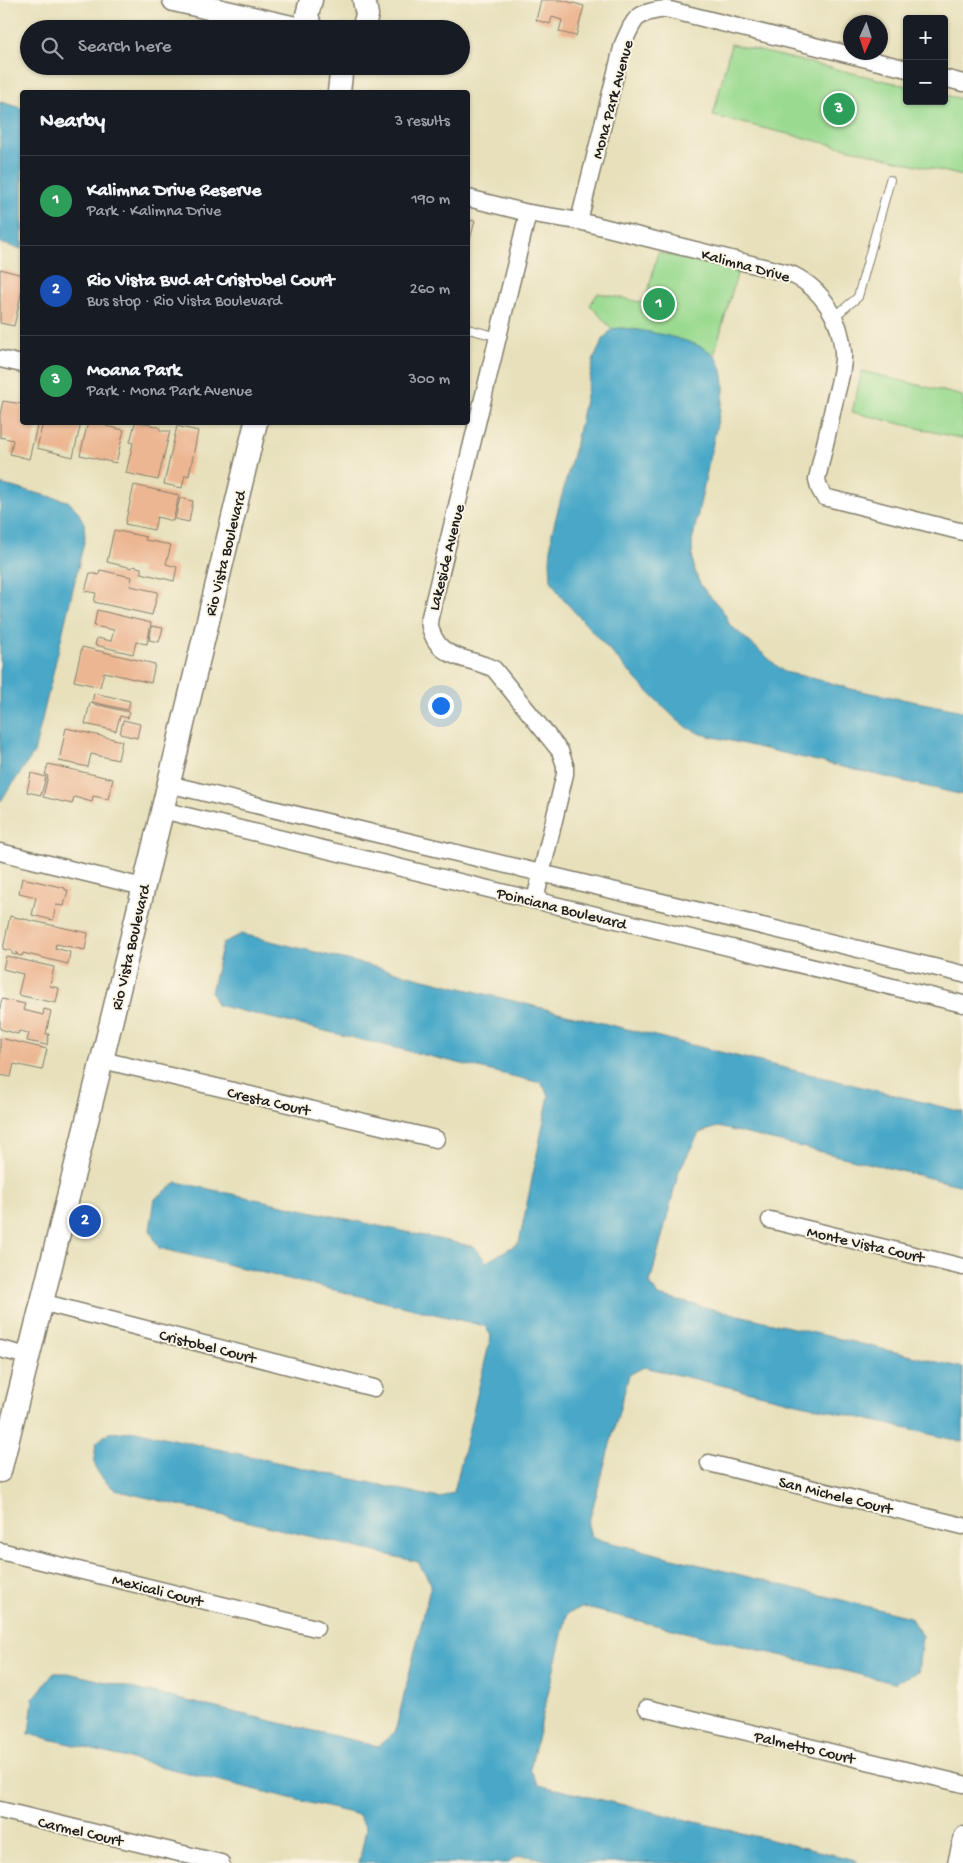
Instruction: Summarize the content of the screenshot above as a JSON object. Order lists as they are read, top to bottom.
{
  "streets": {
    "street": [
      "Mona Park Avenue",
      "Kalimna Drive",
      "Rio Vista Boulevard",
      "Lakeside Avenue",
      "Poinciana Boulevard",
      "Cresta Court",
      "Monte Vista Court",
      "Cristobel Court",
      "San Michele Court",
      "Mexicali Court",
      "Palmetto Court",
      "Carmel Court"
    ]
  },
  "crossings": [
    ["Mona Park Avenue", "Kalimna Drive"],
    ["Kalimna Drive", "Lakeside Avenue"],
    ["Rio Vista Boulevard", "Poinciana Boulevard"],
    ["Rio Vista Boulevard", "Cresta Court"],
    ["Rio Vista Boulevard", "Cristobel Court"],
    ["Lakeside Avenue", "Poinciana Boulevard"]
  ],
  "north": "bottom",
  "page": {
    "map_buttons": ["+", "−"],
    "search": "Search here",
    "heading": ["Nearby", "3 results"],
    "pins": ["3", "1", "2"],
    "list": [
      {
        "mark": "1",
        "name": "Kalimna Drive Reserve",
        "note": "Park · Kalimna Drive",
        "value": "190 m"
      },
      {
        "mark": "2",
        "name": "Rio Vista Bvd at Cristobel Court",
        "note": "Bus stop · Rio Vista Boulevard",
        "value": "260 m"
      },
      {
        "mark": "3",
        "name": "Moana Park",
        "note": "Park · Mona Park Avenue",
        "value": "300 m"
      }
    ]
  }
}
